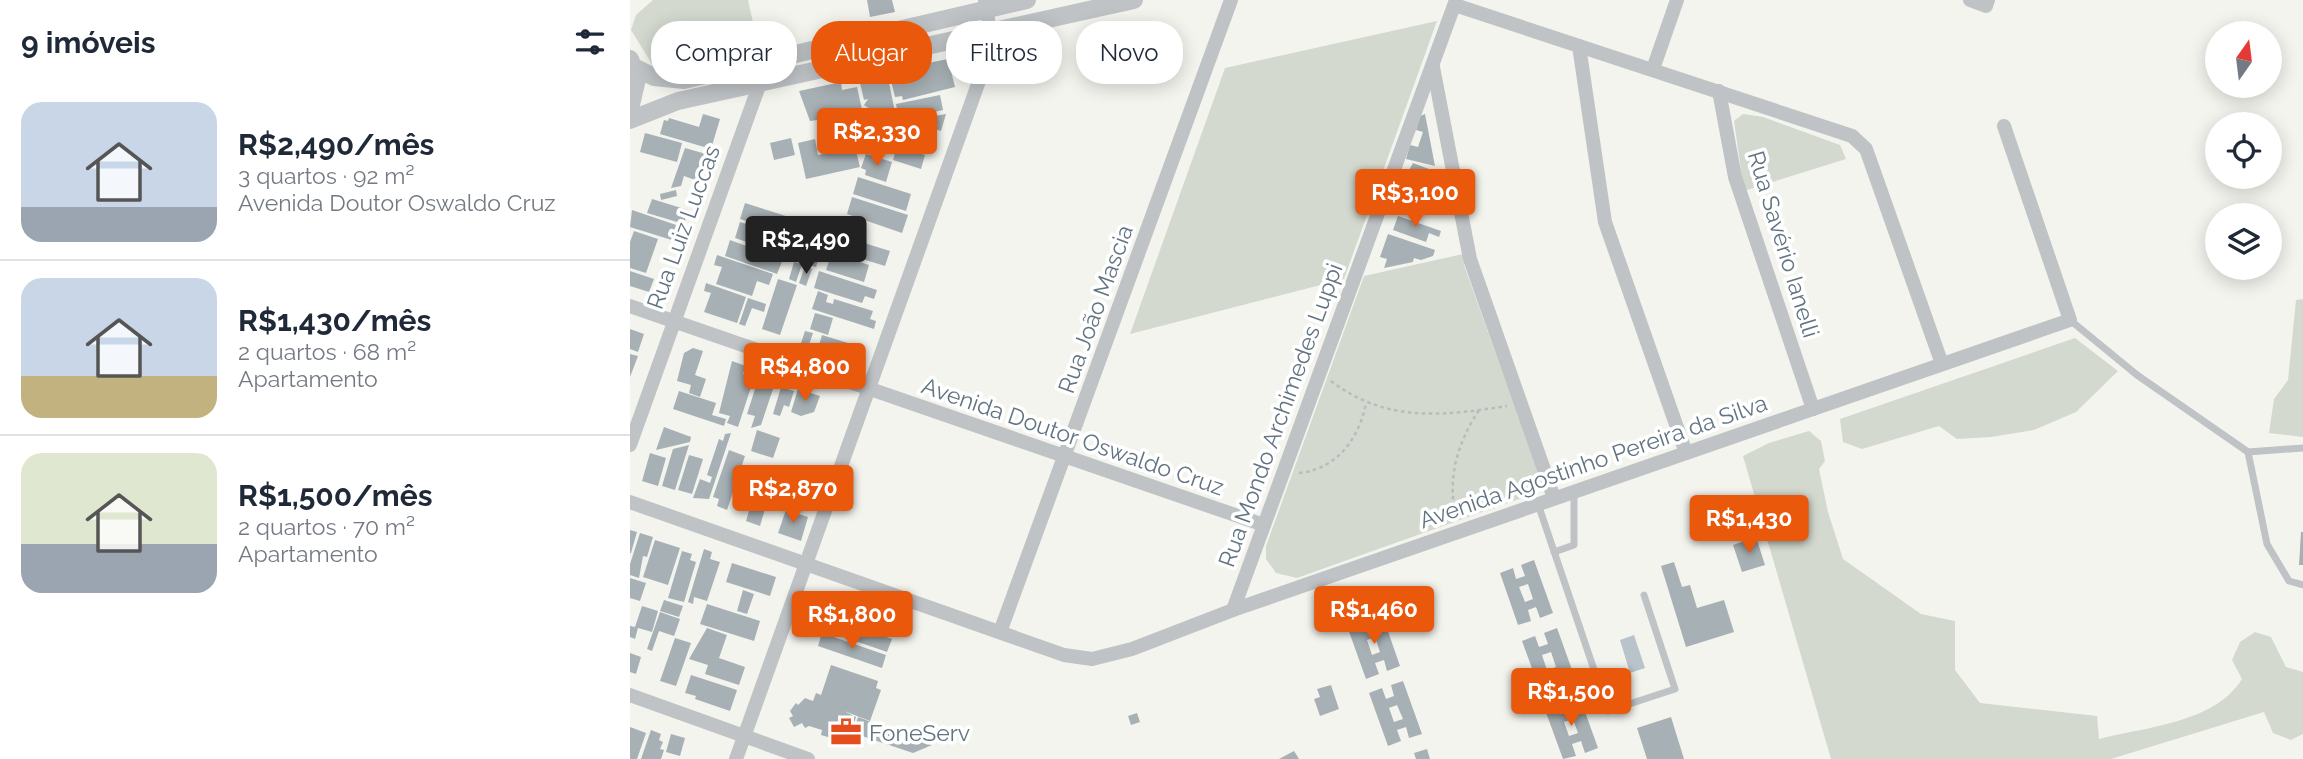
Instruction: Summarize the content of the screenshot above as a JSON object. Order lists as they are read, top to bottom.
{
  "streets": {
    "street": [
      "Rua Luiz Luccas",
      "Rua Savério Ianelli",
      "Rua João Mascia",
      "Rua Mondo Archimedes Luppi",
      "Avenida Doutor Oswaldo Cruz",
      "Avenida Agostinho Pereira da Silva"
    ]
  },
  "crossings": [
    ["Rua Luiz Luccas", "Avenida Doutor Oswaldo Cruz"],
    ["Rua Savério Ianelli", "Avenida Agostinho Pereira da Silva"],
    ["Rua João Mascia", "Avenida Doutor Oswaldo Cruz"],
    ["Rua João Mascia", "Avenida Agostinho Pereira da Silva"],
    ["Rua Mondo Archimedes Luppi", "Avenida Doutor Oswaldo Cruz"],
    ["Rua Mondo Archimedes Luppi", "Avenida Agostinho Pereira da Silva"]
  ],
  "places": {
    "office": ["FoneServ"]
  },
  "north": "top",
  "page": {
    "heading": "9 imóveis",
    "chip": [
      "Comprar",
      "Alugar",
      "Filtros",
      "Novo"
    ],
    "list": [
      {
        "name": "R$2,490/mês",
        "note": "3 quartos · 92 m² · Avenida Doutor Oswaldo Cruz"
      },
      {
        "name": "R$1,430/mês",
        "note": "2 quartos · 68 m² · Apartamento"
      },
      {
        "name": "R$1,500/mês",
        "note": "2 quartos · 70 m² · Apartamento"
      }
    ],
    "price": [
      "R$2,330",
      "R$3,100",
      "R$2,490",
      "R$4,800",
      "R$2,870",
      "R$1,430",
      "R$1,460",
      "R$1,800",
      "R$1,500"
    ]
  }
}
